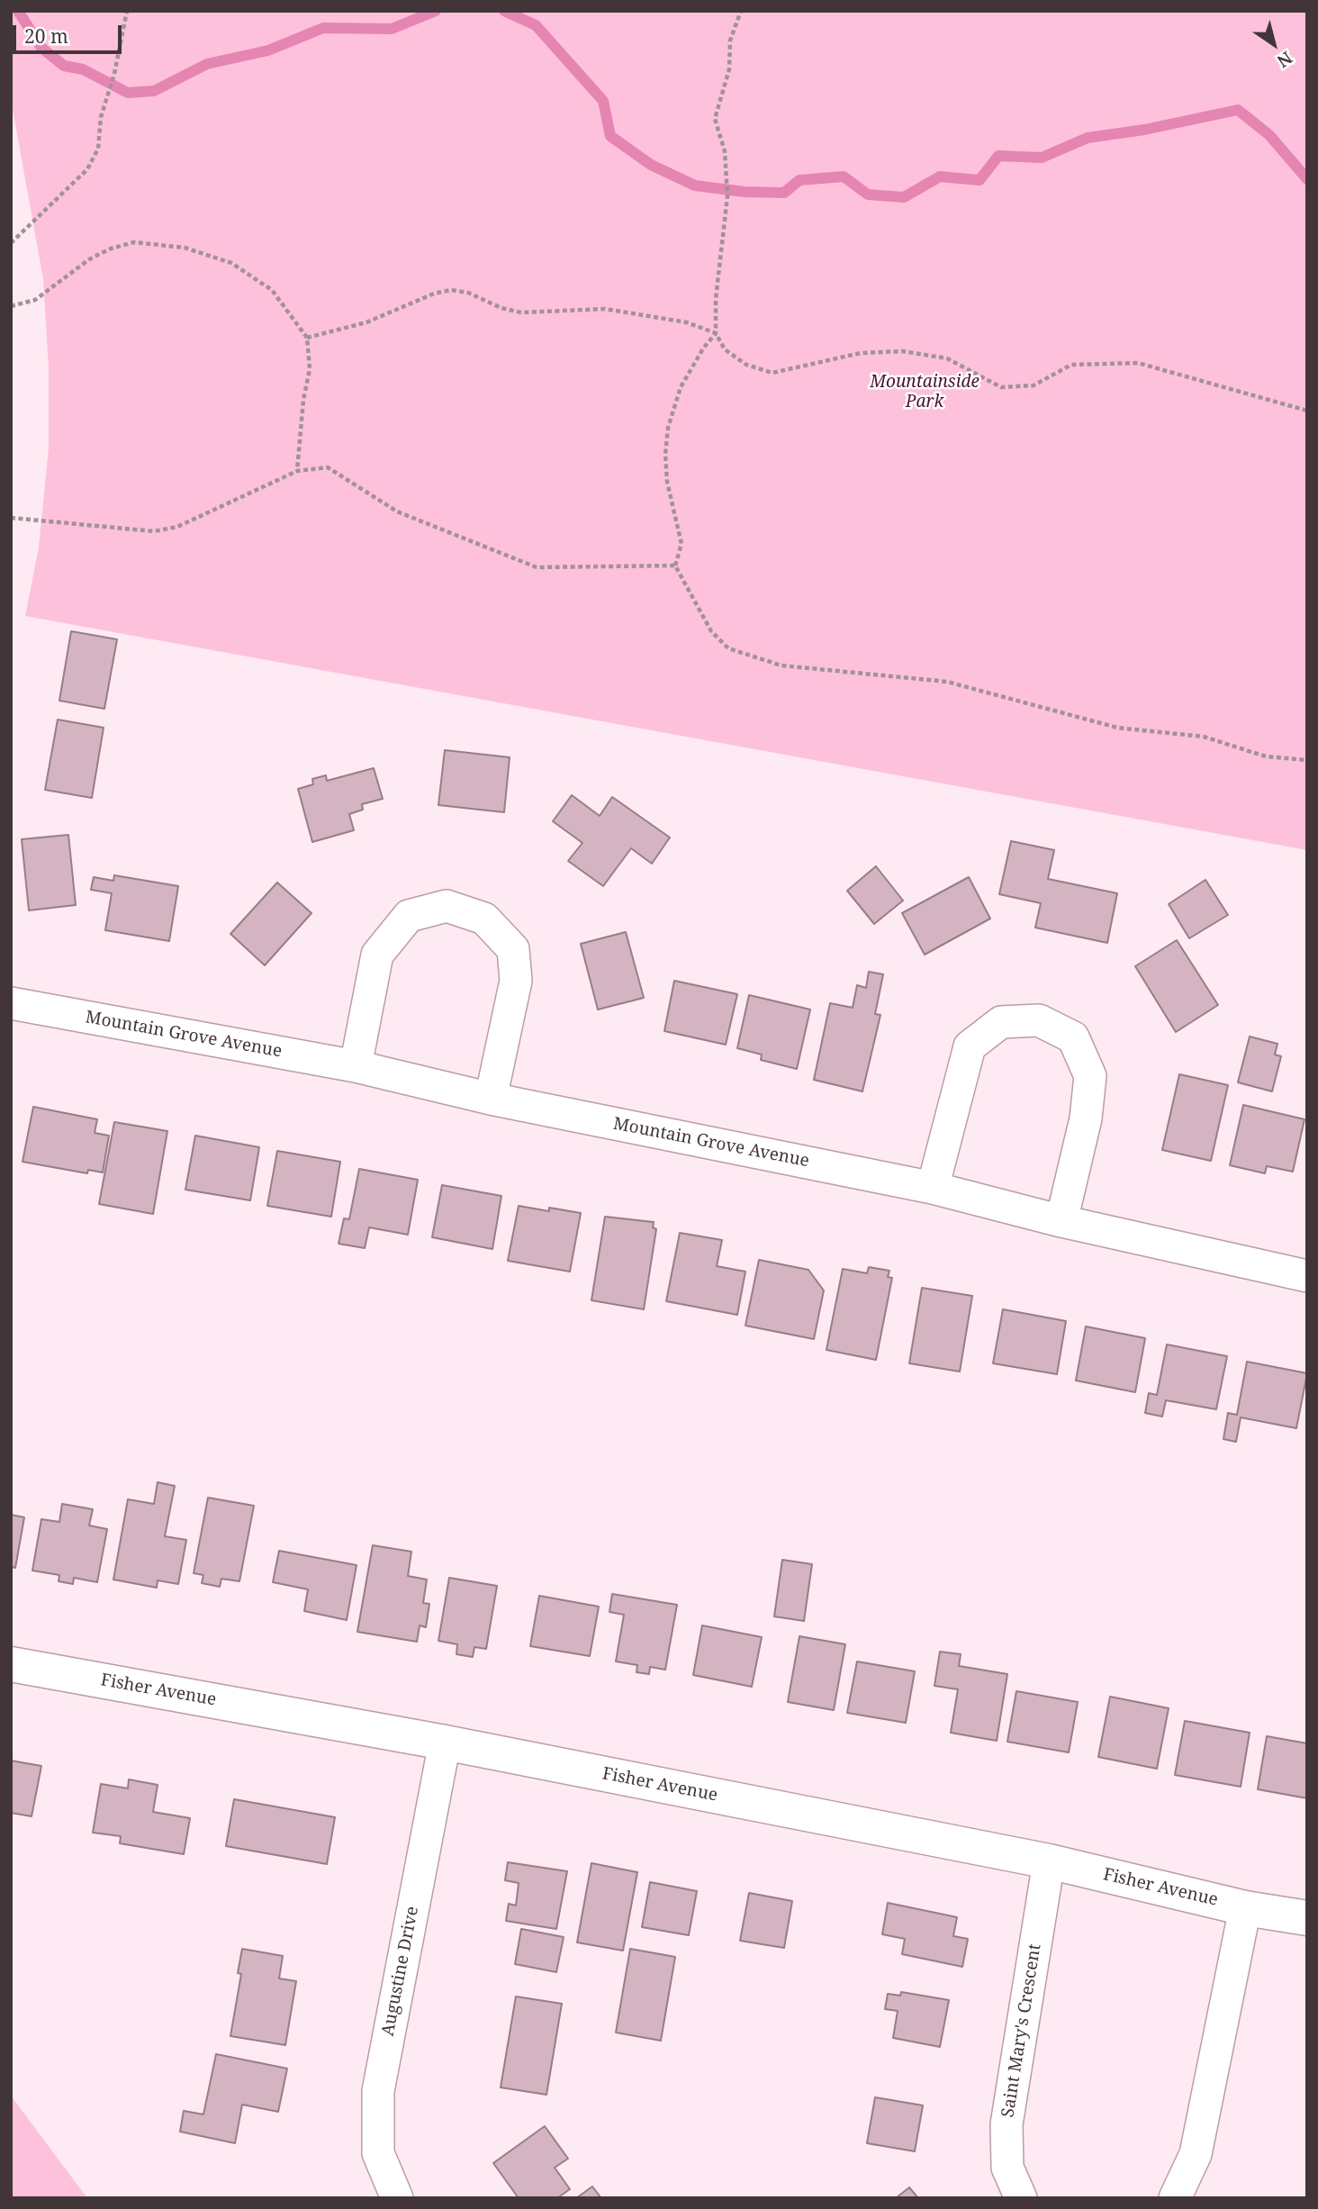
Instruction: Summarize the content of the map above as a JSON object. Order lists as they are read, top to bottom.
{
  "streets": {
    "street": [
      "Mountain Grove Avenue",
      "Fisher Avenue",
      "Augustine Drive",
      "Saint Mary's Crescent"
    ]
  },
  "crossings": [
    ["Fisher Avenue", "Augustine Drive"],
    ["Fisher Avenue", "Saint Mary's Crescent"]
  ],
  "parks": ["Mountainside Park"],
  "scale_bar": "20 m",
  "north": "bottom right"
}
